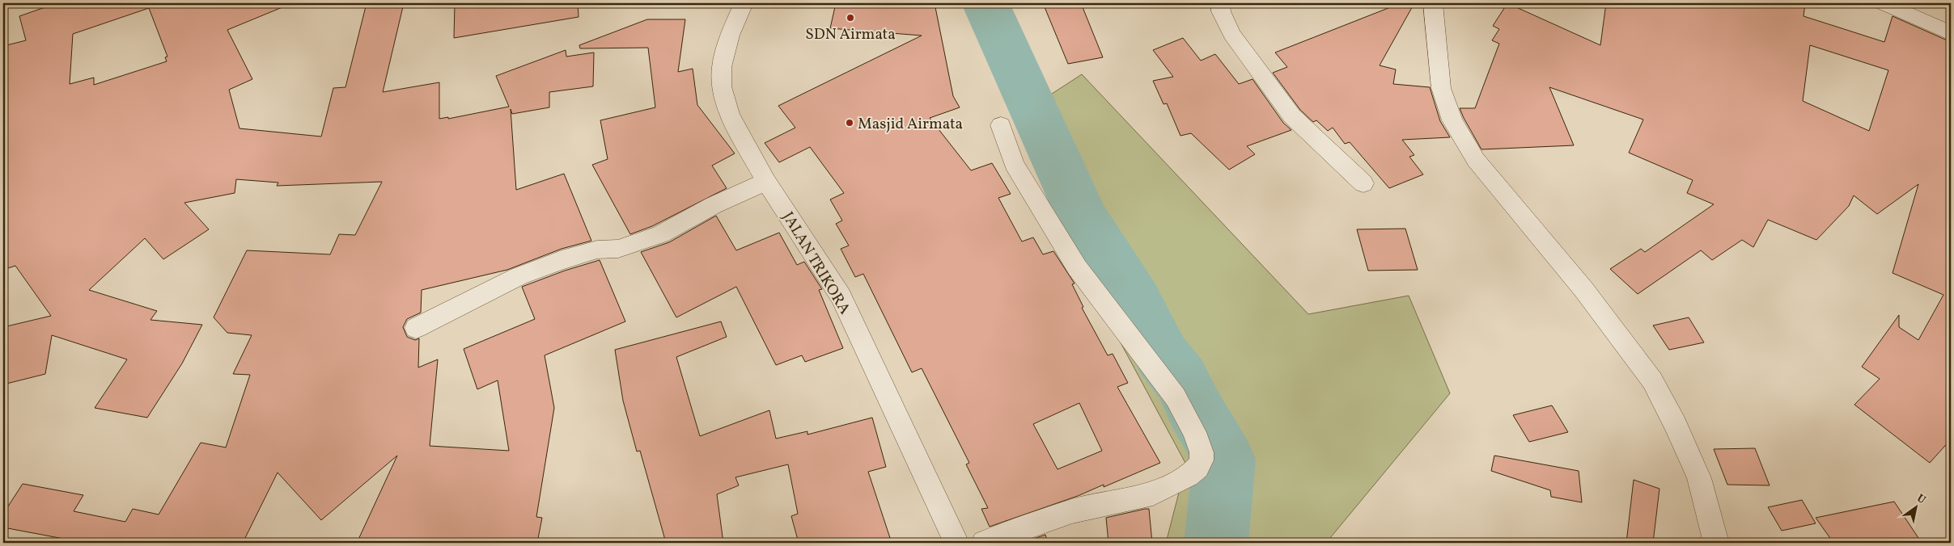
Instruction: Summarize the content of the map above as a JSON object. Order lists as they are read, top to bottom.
{
  "streets": {
    "street": ["JALAN TRIKORA"]
  },
  "places": ["SDN Airmata", "Masjid Airmata"],
  "north": "top right"
}
